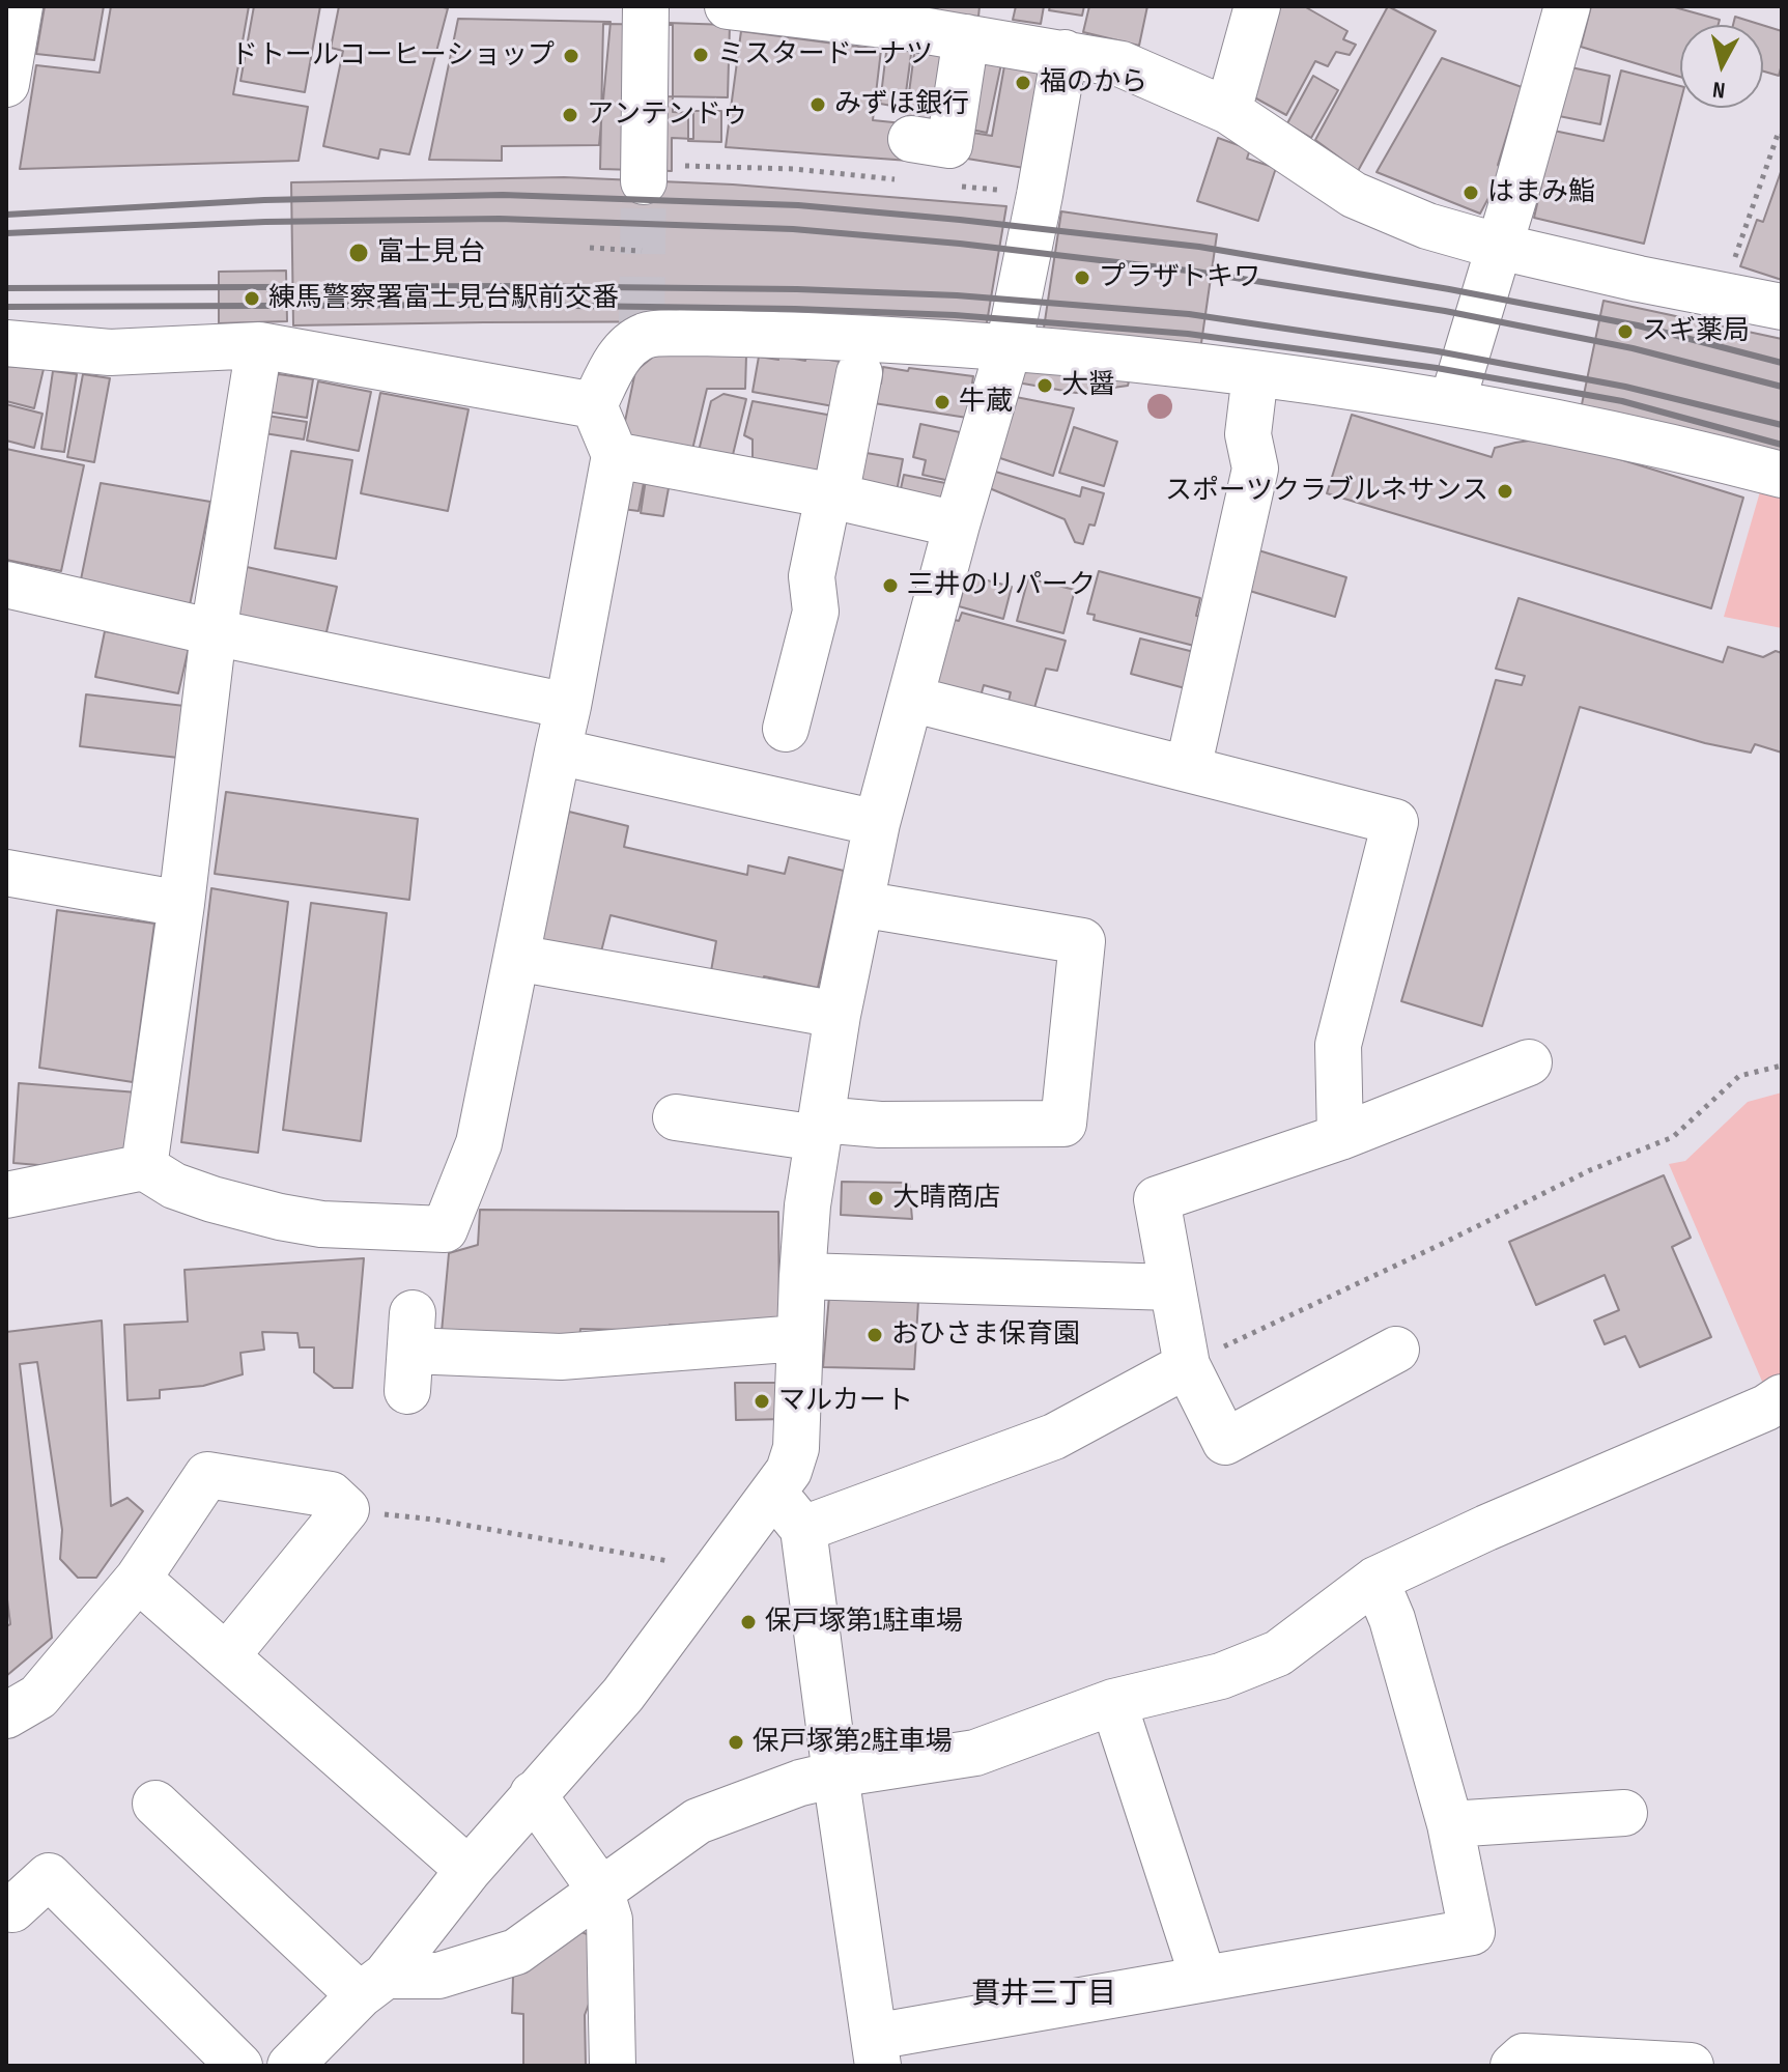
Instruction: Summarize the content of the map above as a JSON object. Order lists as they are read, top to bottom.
{
  "districts": ["貫井三丁目"],
  "places": [
    "ミスタードーナツ",
    "ドトールコーヒーショップ",
    "福のから",
    "みずほ銀行",
    "アンテンドゥ",
    "はまみ鮨",
    "富士見台",
    "プラザトキワ",
    "練馬警察署富士見台駅前交番",
    "スギ薬局",
    "大醤",
    "牛蔵",
    "スポーツクラブルネサンス",
    "三井のリパーク",
    "大晴商店",
    "おひさま保育園",
    "マルカート",
    "保戸塚第1駐車場",
    "保戸塚第2駐車場"
  ],
  "north": "bottom"
}
